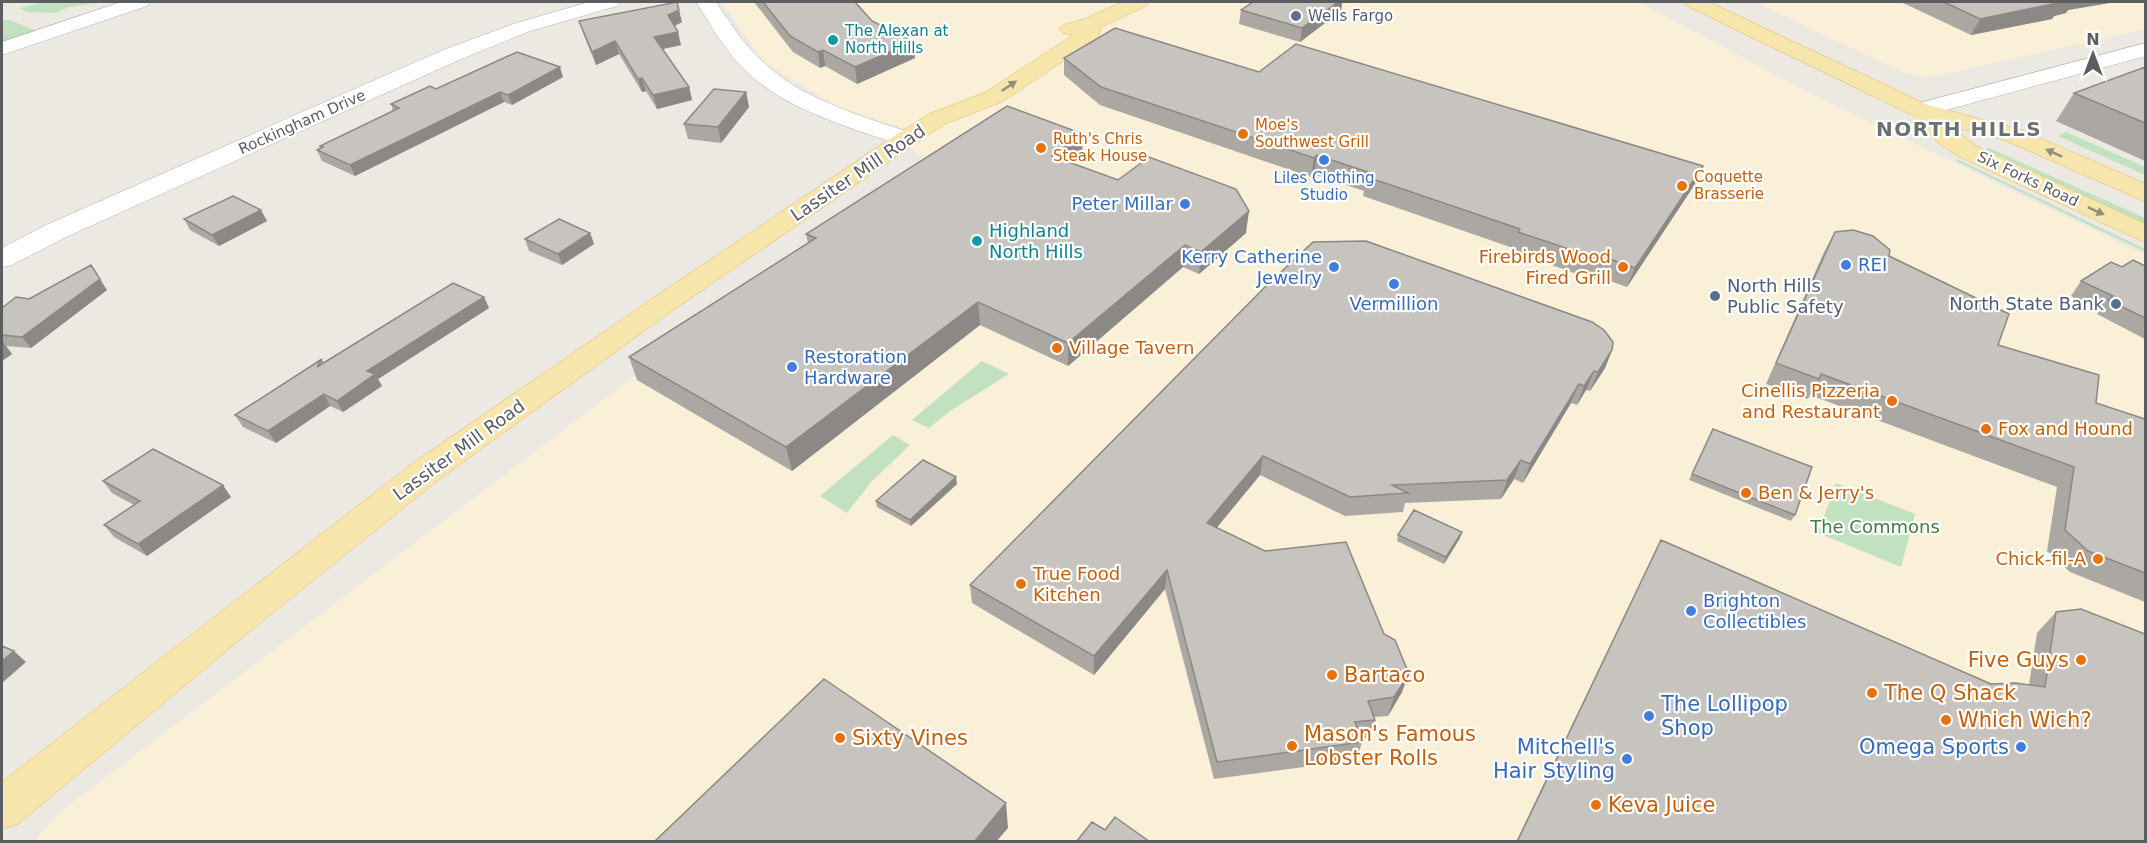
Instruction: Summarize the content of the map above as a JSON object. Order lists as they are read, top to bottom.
{
  "streets": {
    "main road": ["Lassiter Mill Road", "Six Forks Road"],
    "street": ["Rockingham Drive"]
  },
  "districts": ["NORTH HILLS"],
  "parks": ["The Commons"],
  "places": [
    "Wells Fargo",
    "The Alexan at North Hills",
    "Moe's Southwest Grill",
    "Ruth's Chris Steak House",
    "Liles Clothing Studio",
    "Coquette Brasserie",
    "Peter Millar",
    "Highland North Hills",
    "REI",
    "Kerry Catherine Jewelry",
    "Firebirds Wood Fired Grill",
    "Vermillion",
    "North Hills Public Safety",
    "North State Bank",
    "Village Tavern",
    "Restoration Hardware",
    "Cinellis Pizzeria and Restaurant",
    "Fox and Hound",
    "Ben & Jerry's",
    "Chick-fil-A",
    "True Food Kitchen",
    "Brighton Collectibles",
    "Five Guys",
    "Bartaco",
    "The Q Shack",
    "The Lollipop Shop",
    "Which Wich?",
    "Sixty Vines",
    "Mason's Famous Lobster Rolls",
    "Omega Sports",
    "Mitchell's Hair Styling",
    "Keva Juice"
  ],
  "north": "top"
}
